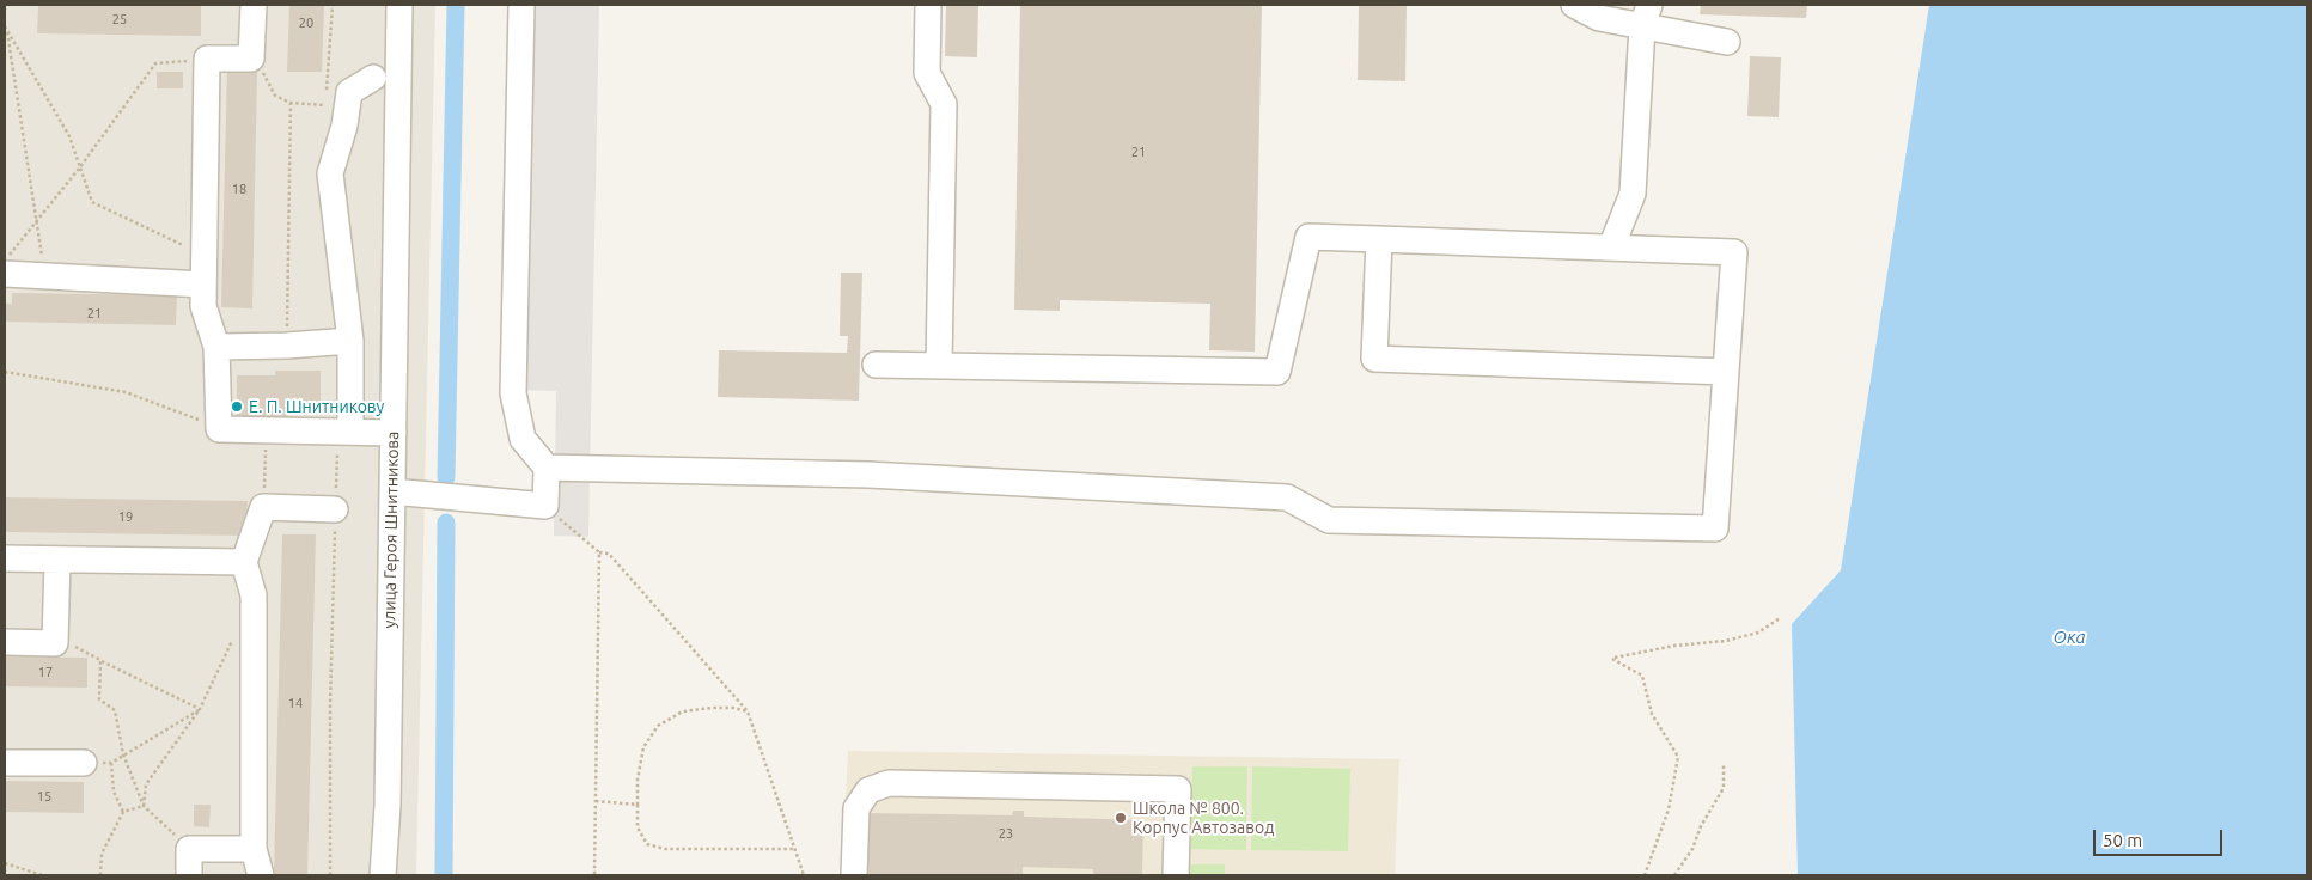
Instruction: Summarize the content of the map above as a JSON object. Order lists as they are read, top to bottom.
{
  "streets": {
    "street": ["улица Героя Шнитникова"]
  },
  "water": ["Ока"],
  "places": ["Е. П. Шнитникову", "Школа № 800. Корпус Автозавод"],
  "house_numbers": [
    "25",
    "20",
    "21",
    "18",
    "21",
    "19",
    "17",
    "14",
    "15",
    "23"
  ],
  "scale_bar": "50 m"
}
